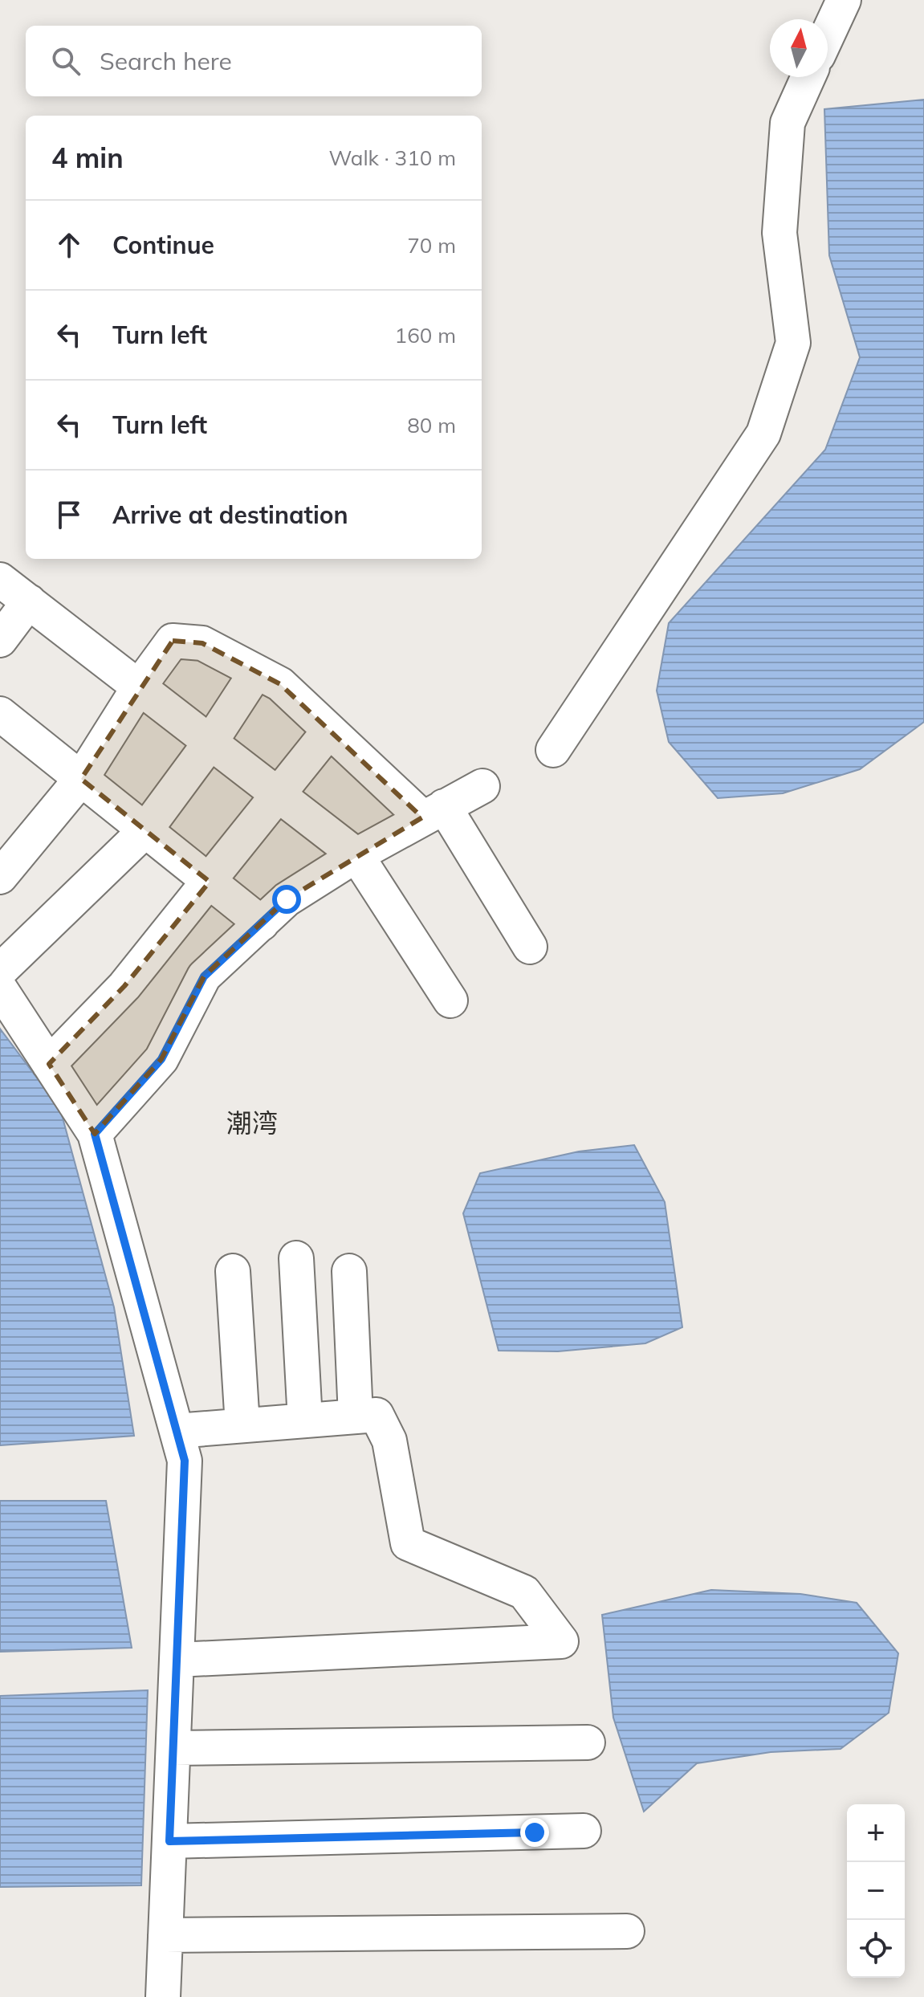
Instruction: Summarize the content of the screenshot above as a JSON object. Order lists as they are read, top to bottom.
{
  "districts": ["潮湾"],
  "north": "top",
  "page": {
    "search": "Search here",
    "heading": ["4 min", "Walk · 310 m"],
    "list": [
      ["Continue", "70 m"],
      ["Turn left", "160 m"],
      ["Turn left", "80 m"],
      "Arrive at destination"
    ],
    "map_buttons": ["+", "−"]
  }
}
